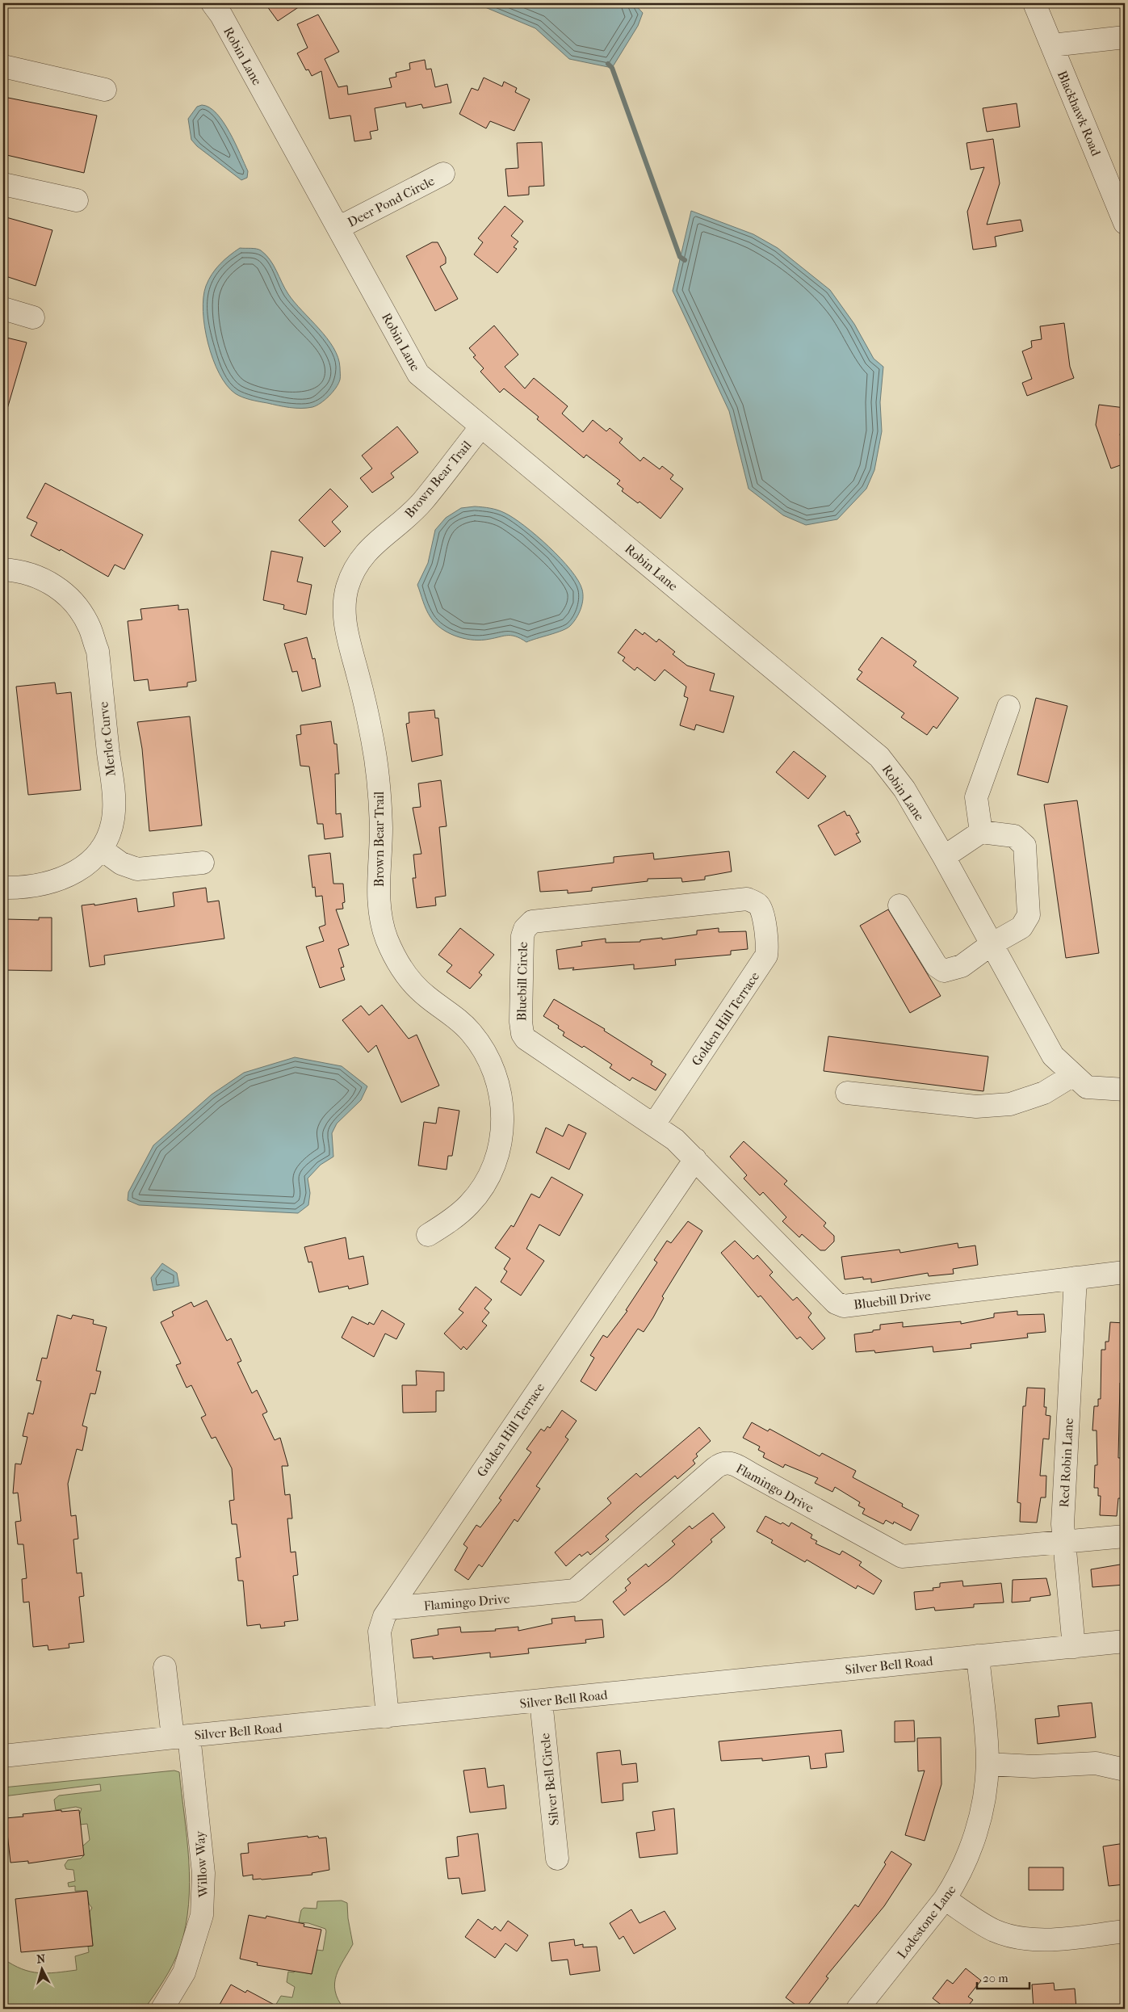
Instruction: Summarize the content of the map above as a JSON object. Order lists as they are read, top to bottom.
{
  "streets": {
    "street": [
      "Robin Lane",
      "Blackhawk Road",
      "Deer Pond Circle",
      "Brown Bear Trail",
      "Merlot Curve",
      "Bluebill Circle",
      "Golden Hill Terrace",
      "Bluebill Drive",
      "Red Robin Lane",
      "Flamingo Drive",
      "Silver Bell Road",
      "Silver Bell Circle",
      "Willow Way",
      "Lodestone Lane"
    ]
  },
  "crossings": [
    ["Robin Lane", "Deer Pond Circle"],
    ["Robin Lane", "Brown Bear Trail"],
    ["Bluebill Circle", "Golden Hill Terrace"],
    ["Bluebill Circle", "Bluebill Drive"],
    ["Golden Hill Terrace", "Bluebill Drive"],
    ["Golden Hill Terrace", "Flamingo Drive"],
    ["Golden Hill Terrace", "Silver Bell Road"],
    ["Bluebill Drive", "Red Robin Lane"],
    ["Red Robin Lane", "Flamingo Drive"],
    ["Red Robin Lane", "Silver Bell Road"],
    ["Silver Bell Road", "Silver Bell Circle"],
    ["Silver Bell Road", "Willow Way"],
    ["Silver Bell Road", "Lodestone Lane"]
  ],
  "scale_bar": "20 m",
  "north": "top"
}
